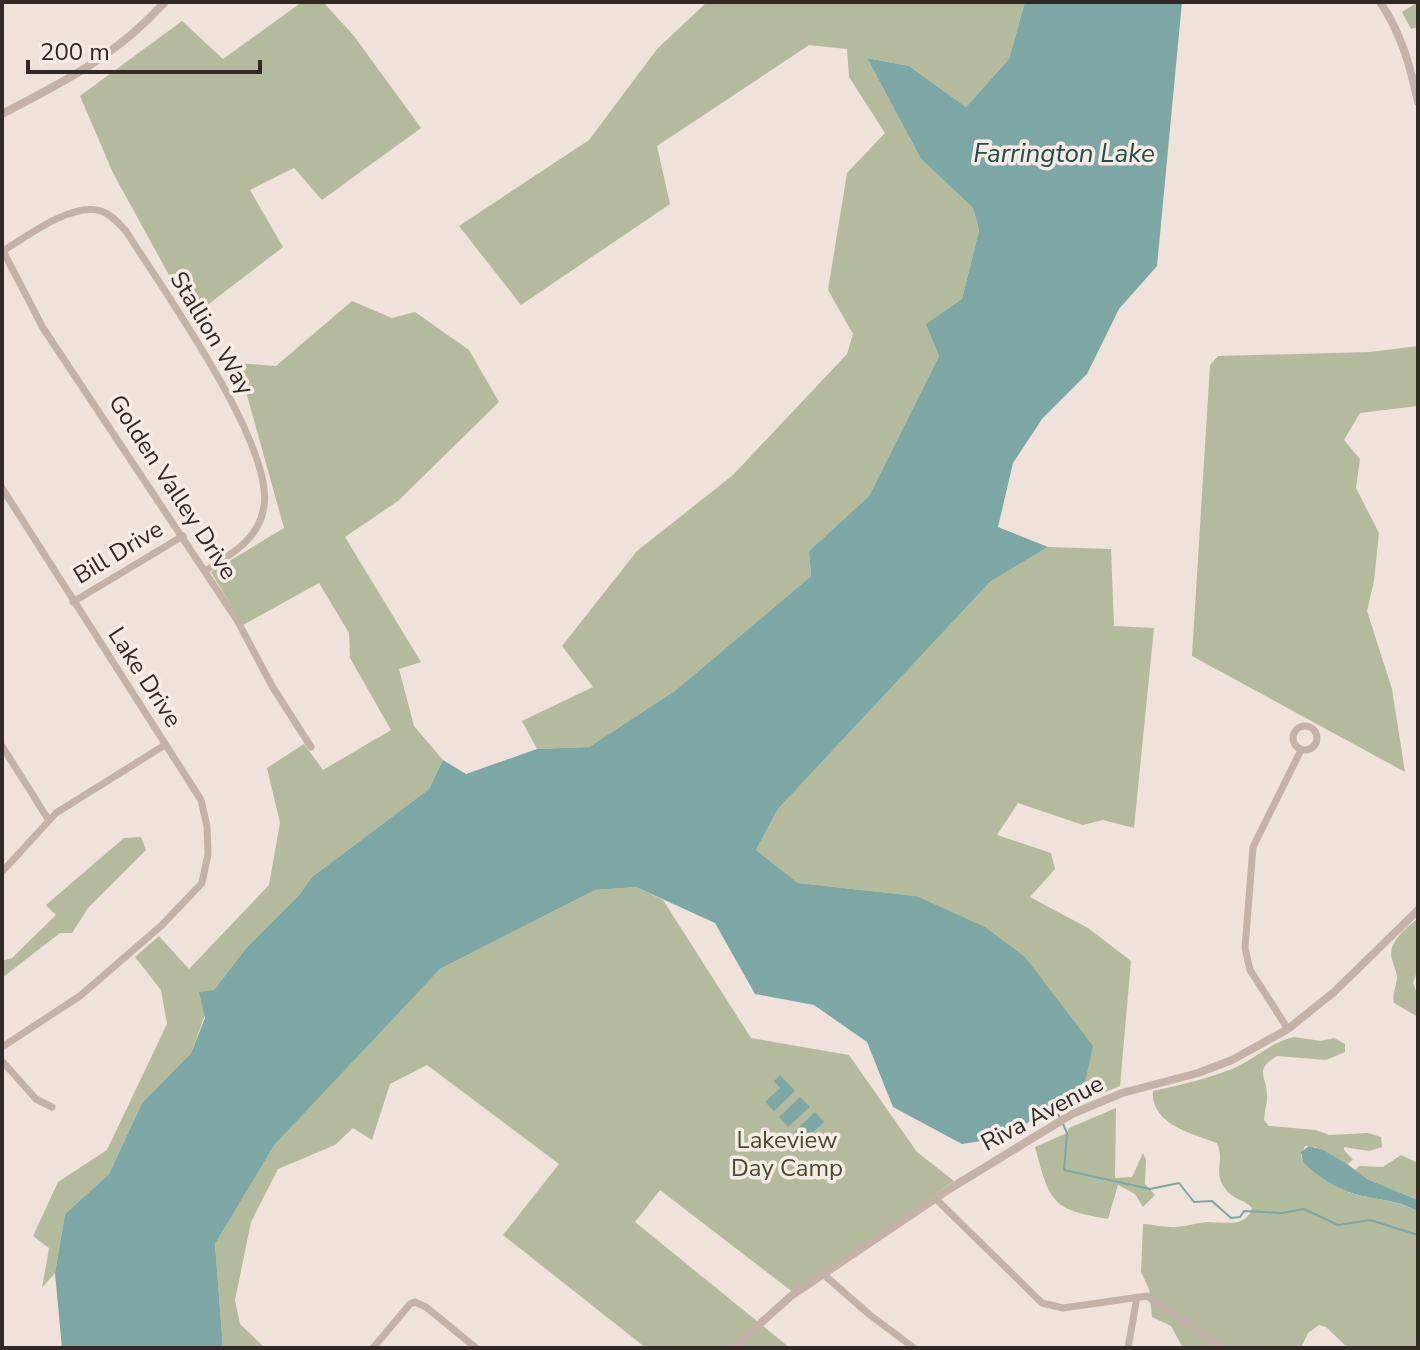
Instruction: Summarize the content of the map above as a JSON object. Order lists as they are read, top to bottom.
{
  "streets": {
    "street": [
      "Stallion Way",
      "Golden Valley Drive",
      "Bill Drive",
      "Lake Drive",
      "Riva Avenue"
    ]
  },
  "crossings": [
    ["Stallion Way", "Golden Valley Drive"],
    ["Golden Valley Drive", "Bill Drive"],
    ["Bill Drive", "Lake Drive"]
  ],
  "water": ["Farrington Lake"],
  "parks": ["Lakeview Day Camp"],
  "scale_bar": "200 m"
}
